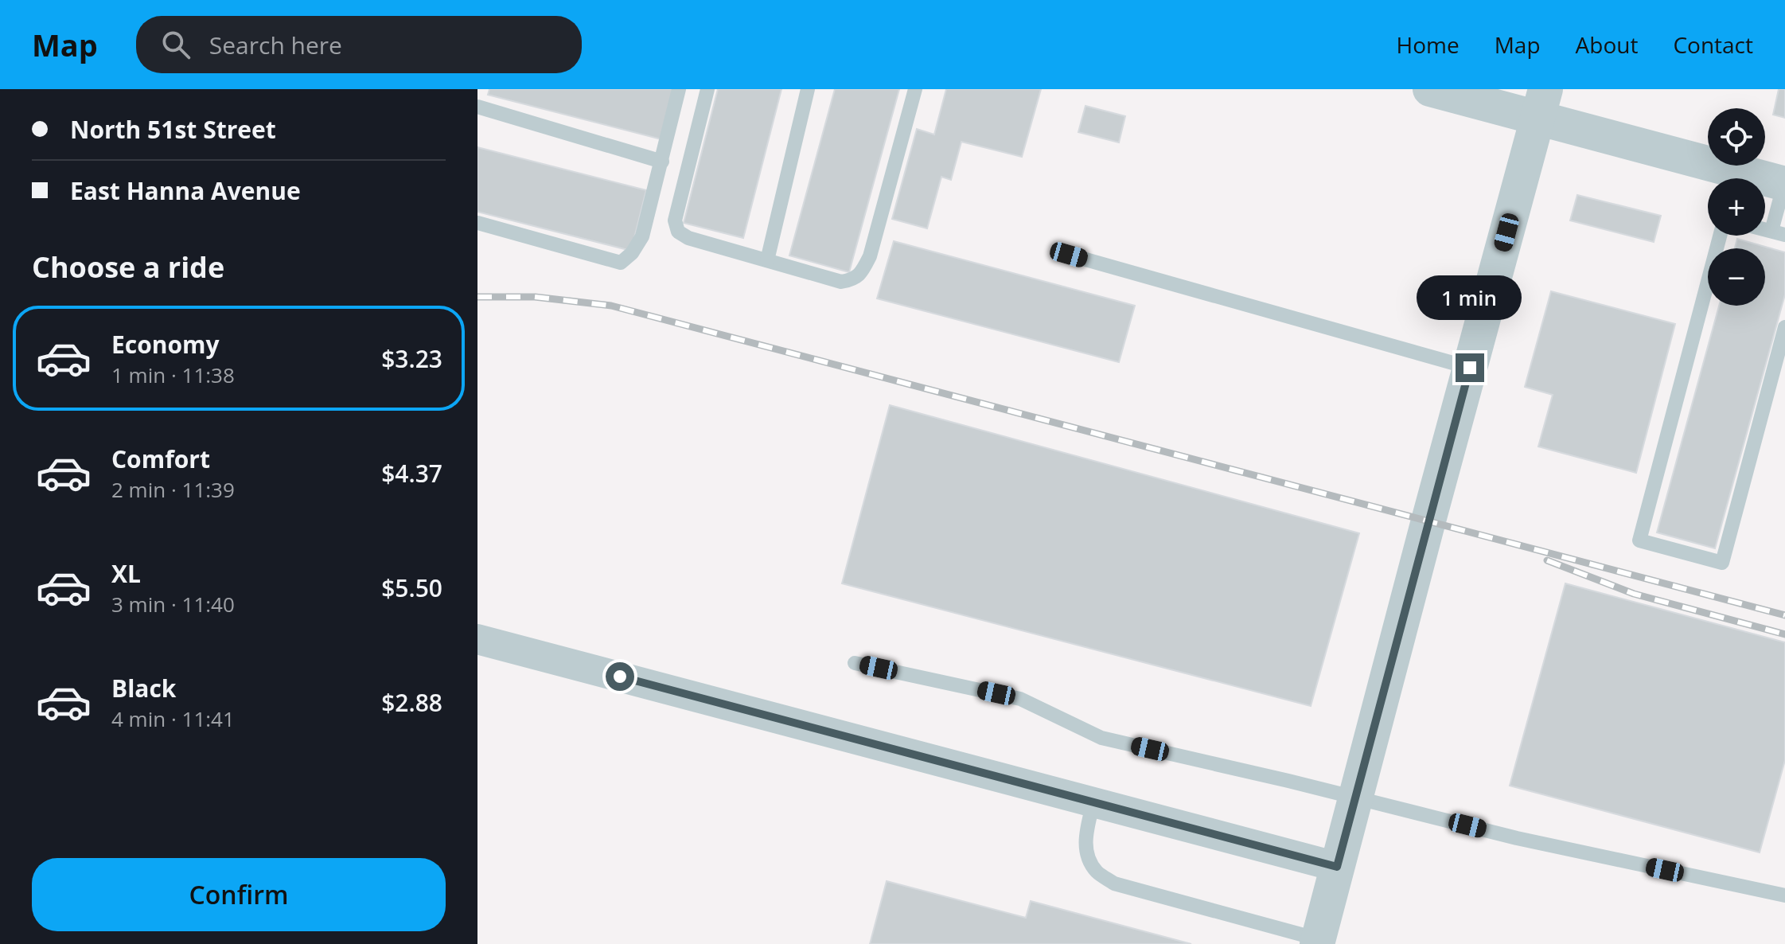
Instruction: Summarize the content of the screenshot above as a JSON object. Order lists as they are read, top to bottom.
{
  "page": {
    "header": "Map",
    "search": "Search here",
    "nav": [
      "Home",
      "Map",
      "About",
      "Contact"
    ],
    "banner": ["North 51st Street", "East Hanna Avenue"],
    "map_buttons": ["+", "−"],
    "heading": "Choose a ride",
    "bubble": "1 min",
    "list": [
      {
        "name": "Economy",
        "note": "1 min · 11:38",
        "value": "$3.23"
      },
      {
        "name": "Comfort",
        "note": "2 min · 11:39",
        "value": "$4.37"
      },
      {
        "name": "XL",
        "note": "3 min · 11:40",
        "value": "$5.50"
      },
      {
        "name": "Black",
        "note": "4 min · 11:41",
        "value": "$2.88"
      }
    ],
    "buttons": "Confirm"
  }
}
